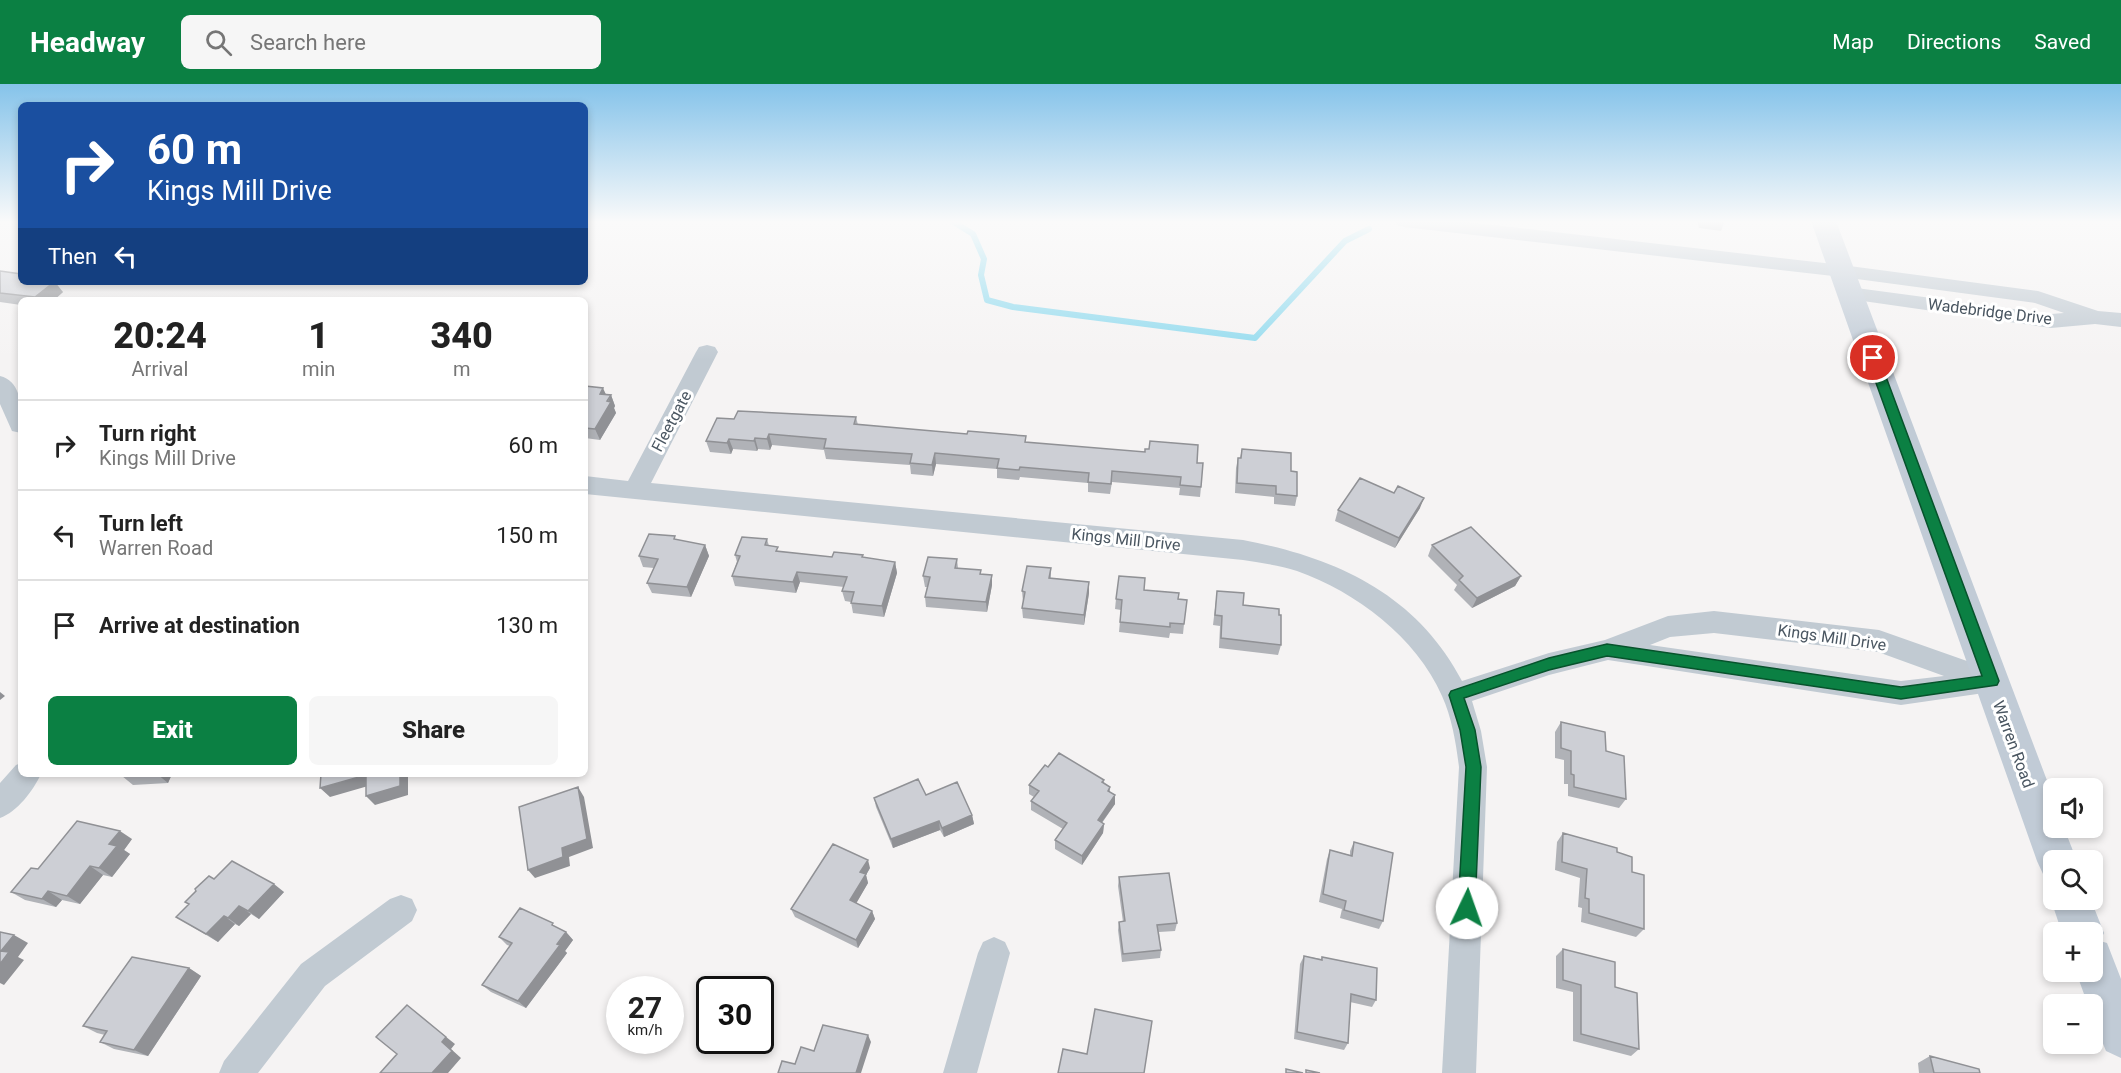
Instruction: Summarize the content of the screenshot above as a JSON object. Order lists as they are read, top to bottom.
{
  "streets": {
    "street": [
      "Wadebridge Drive",
      "Fleetgate",
      "Kings Mill Drive",
      "Warren Road"
    ]
  },
  "crossings": [
    ["Wadebridge Drive", "Warren Road"],
    ["Fleetgate", "Kings Mill Drive"],
    ["Kings Mill Drive", "Warren Road"]
  ],
  "page": {
    "header": "Headway",
    "search": "Search here",
    "nav": ["Map", "Directions", "Saved"],
    "turn": ["60 m", "Kings Mill Drive"],
    "then": "Then",
    "eta": [
      "20:24",
      "Arrival",
      "1",
      "min",
      "340",
      "m"
    ],
    "list": [
      {
        "name": "Turn right",
        "note": "Kings Mill Drive",
        "value": "60 m"
      },
      {
        "name": "Turn left",
        "note": "Warren Road",
        "value": "150 m"
      },
      {
        "name": "Arrive at destination",
        "value": "130 m"
      }
    ],
    "buttons": ["Exit", "Share"],
    "map_buttons": ["+", "−"],
    "speed": "27 km/h",
    "limit": "30"
  }
}
